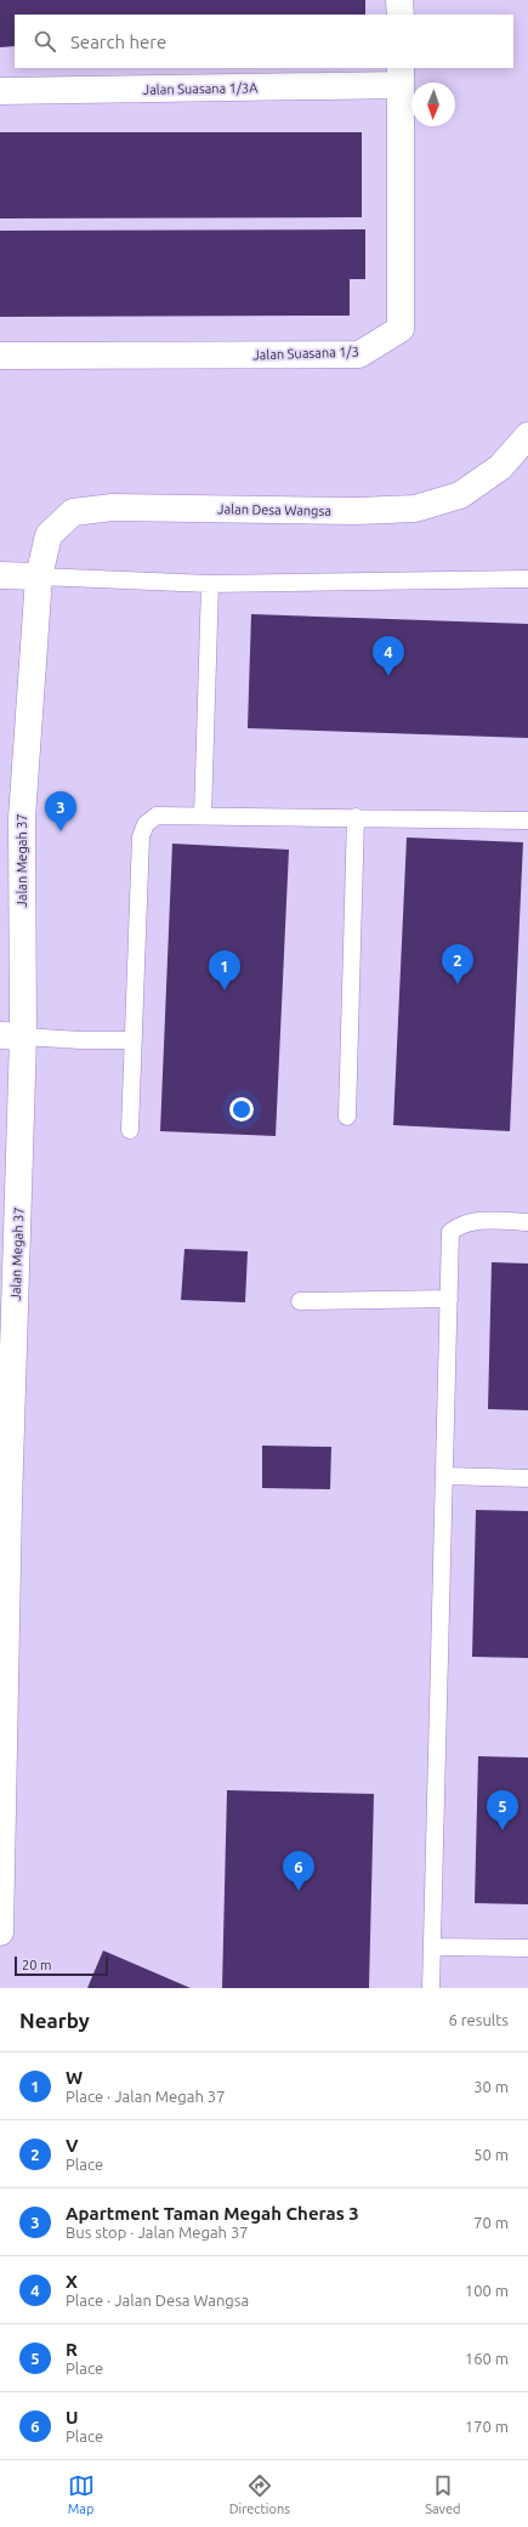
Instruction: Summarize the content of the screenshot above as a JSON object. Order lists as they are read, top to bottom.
{
  "streets": {
    "street": [
      "Jalan Suasana 1/3A",
      "Jalan Suasana 1/3",
      "Jalan Desa Wangsa",
      "Jalan Megah 37"
    ]
  },
  "crossings": [
    ["Jalan Suasana 1/3A", "Jalan Suasana 1/3"],
    ["Jalan Desa Wangsa", "Jalan Megah 37"]
  ],
  "scale_bar": "20 m",
  "north": "bottom",
  "page": {
    "search": "Search here",
    "pins": [
      "4",
      "3",
      "2",
      "1",
      "5",
      "6"
    ],
    "scale": "20 m",
    "heading": ["Nearby", "6 results"],
    "list": [
      {
        "mark": "1",
        "name": "W",
        "note": "Place · Jalan Megah 37",
        "value": "30 m"
      },
      {
        "mark": "2",
        "name": "V",
        "note": "Place",
        "value": "50 m"
      },
      {
        "mark": "3",
        "name": "Apartment Taman Megah Cheras 3",
        "note": "Bus stop · Jalan Megah 37",
        "value": "70 m"
      },
      {
        "mark": "4",
        "name": "X",
        "note": "Place · Jalan Desa Wangsa",
        "value": "100 m"
      },
      {
        "mark": "5",
        "name": "R",
        "note": "Place",
        "value": "160 m"
      },
      {
        "mark": "6",
        "name": "U",
        "note": "Place",
        "value": "170 m"
      }
    ],
    "nav": ["Map", "Directions", "Saved"]
  }
}
